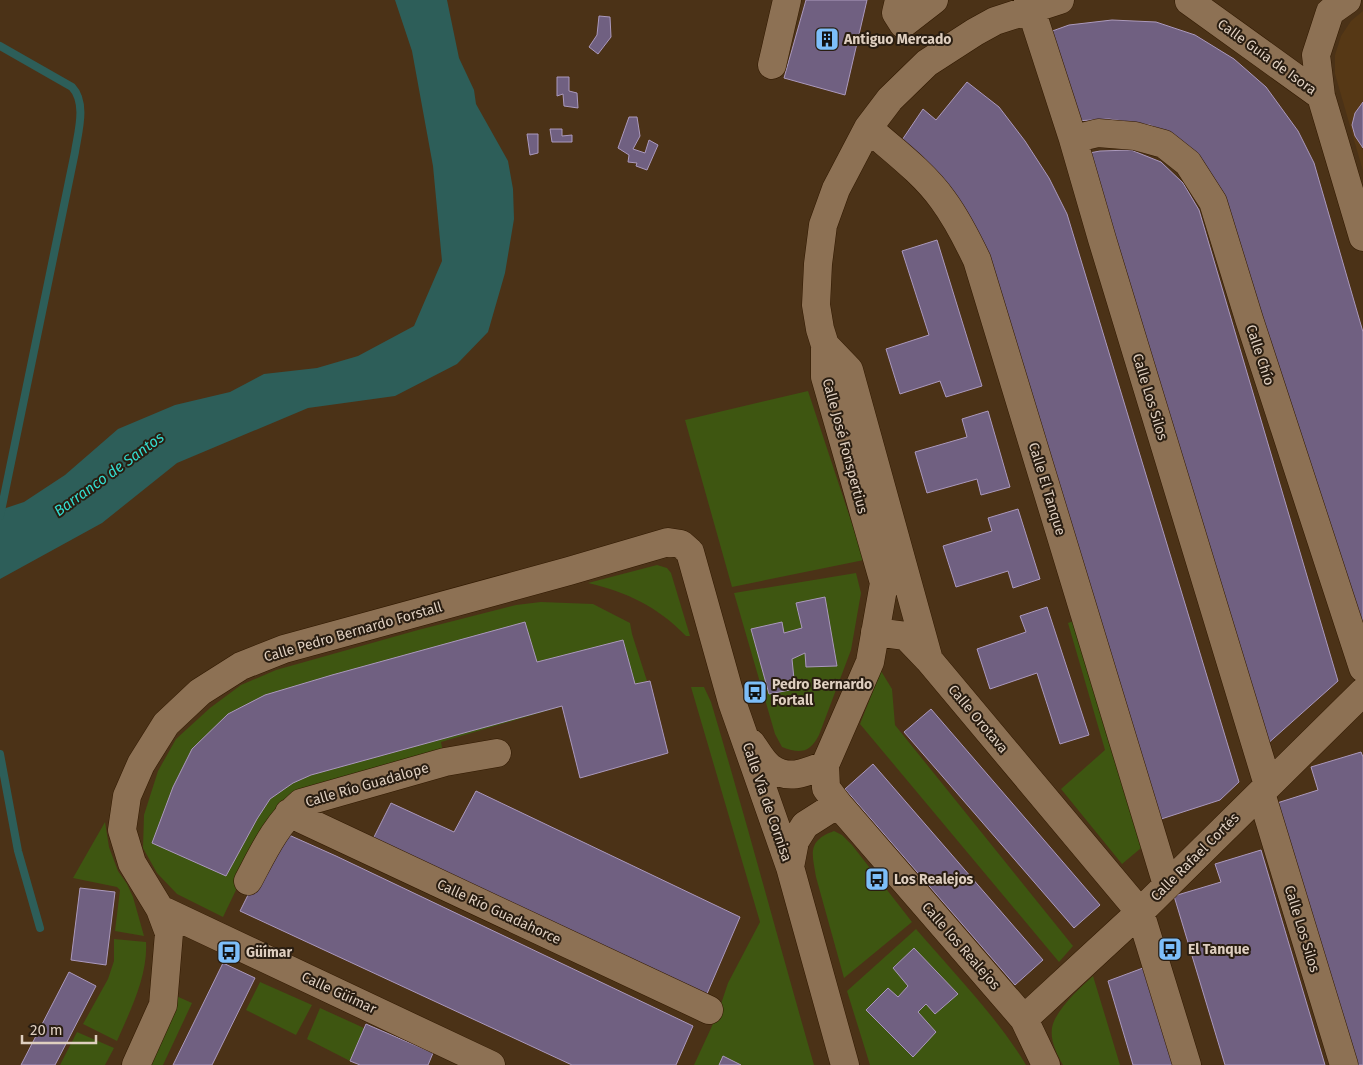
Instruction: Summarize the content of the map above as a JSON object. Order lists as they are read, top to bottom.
{
  "streets": {
    "street": [
      "Calle Guía de Isora",
      "Calle Chío",
      "Calle Los Silos",
      "Calle José Fonspertius",
      "Calle El Tanque",
      "Calle Pedro Bernardo Forstall",
      "Calle Orotava",
      "Calle Río Guadalope",
      "Calle Vía de Cornisa",
      "Calle Rafael Cortés",
      "Calle Río Guadahorce",
      "Calle los Realejos",
      "Calle Güímar"
    ]
  },
  "crossings": [
    ["Calle Chío", "Calle Los Silos"],
    ["Calle Los Silos", "Calle José Fonspertius"],
    ["Calle Los Silos", "Calle Rafael Cortés"],
    ["Calle José Fonspertius", "Calle El Tanque"],
    ["Calle José Fonspertius", "Calle Orotava"],
    ["Calle José Fonspertius", "Calle los Realejos"],
    ["Calle El Tanque", "Calle Rafael Cortés"],
    ["Calle Pedro Bernardo Forstall", "Calle Vía de Cornisa"],
    ["Calle Pedro Bernardo Forstall", "Calle Güímar"],
    ["Calle Orotava", "Calle Rafael Cortés"],
    ["Calle Río Guadalope", "Calle Río Guadahorce"],
    ["Calle Rafael Cortés", "Calle los Realejos"]
  ],
  "water": ["Barranco de Santos"],
  "places": {
    "building": ["Antiguo Mercado"],
    "bus stop": [
      "Pedro Bernardo Fortall",
      "Los Realejos",
      "El Tanque",
      "Güímar"
    ]
  },
  "scale_bar": "20 m"
}
